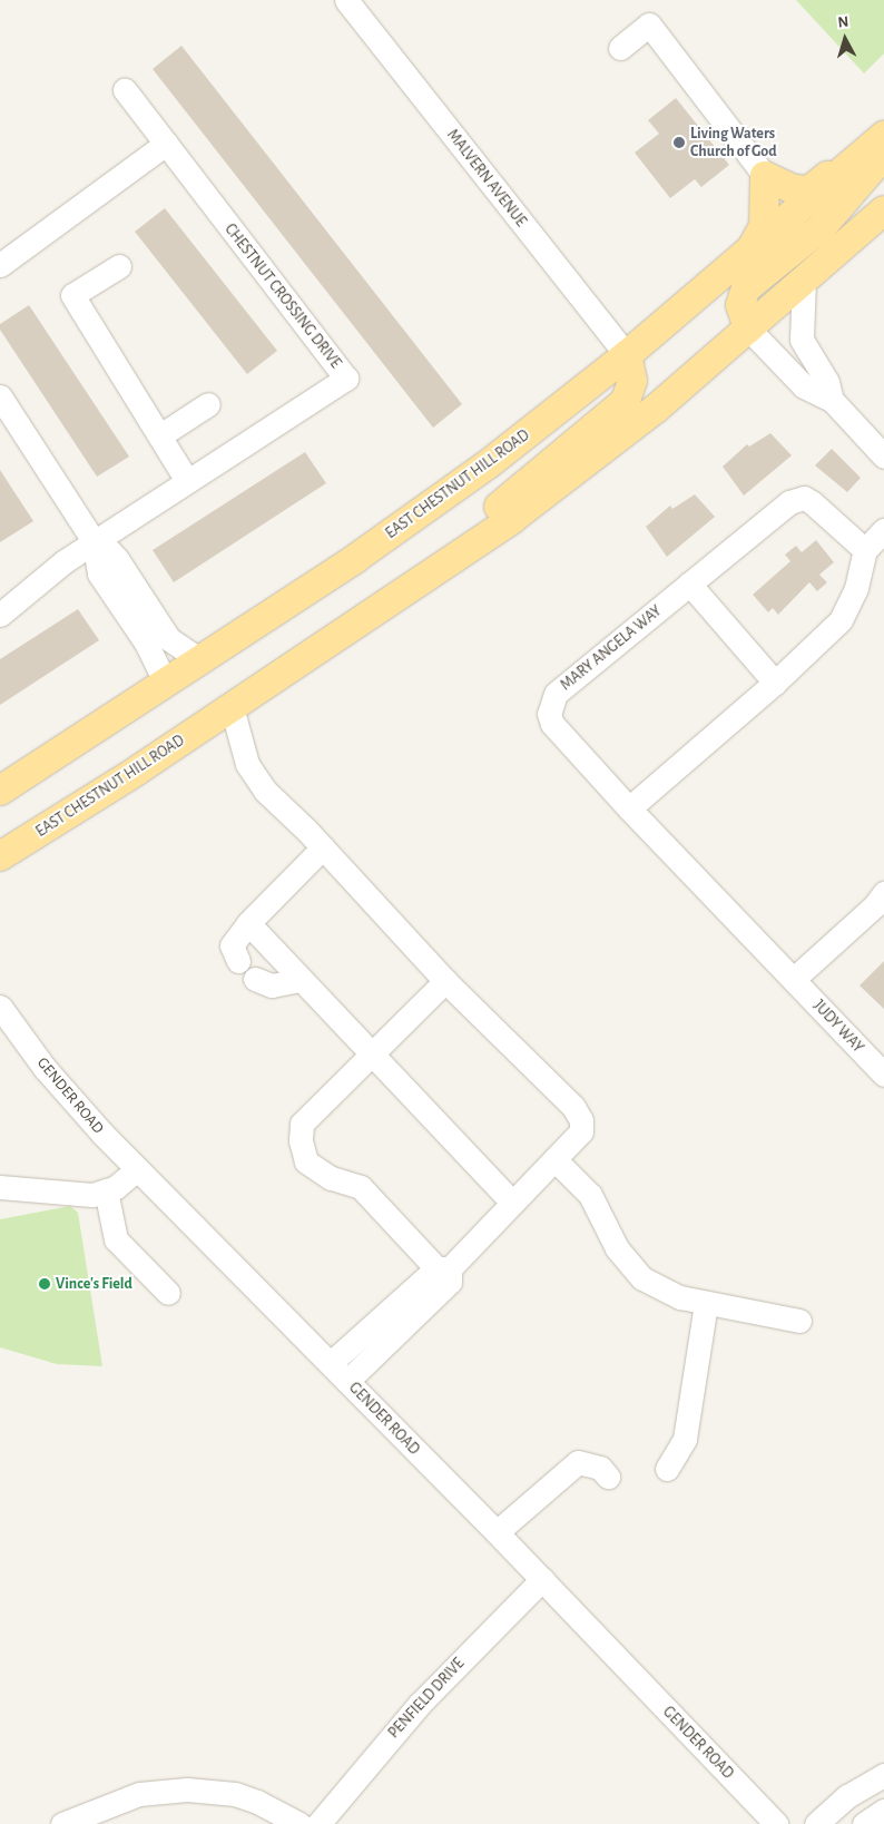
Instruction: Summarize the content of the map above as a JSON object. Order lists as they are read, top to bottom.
{
  "streets": {
    "main road": ["EAST CHESTNUT HILL ROAD"],
    "street": [
      "MALVERN AVENUE",
      "CHESTNUT CROSSING DRIVE",
      "MARY ANGELA WAY",
      "JUDY WAY",
      "GENDER ROAD",
      "PENFIELD DRIVE"
    ]
  },
  "crossings": [
    ["MALVERN AVENUE", "EAST CHESTNUT HILL ROAD"],
    ["MARY ANGELA WAY", "JUDY WAY"],
    ["GENDER ROAD", "PENFIELD DRIVE"]
  ],
  "places": ["Living Waters Church of God", "Vince's Field"],
  "north": "top"
}
